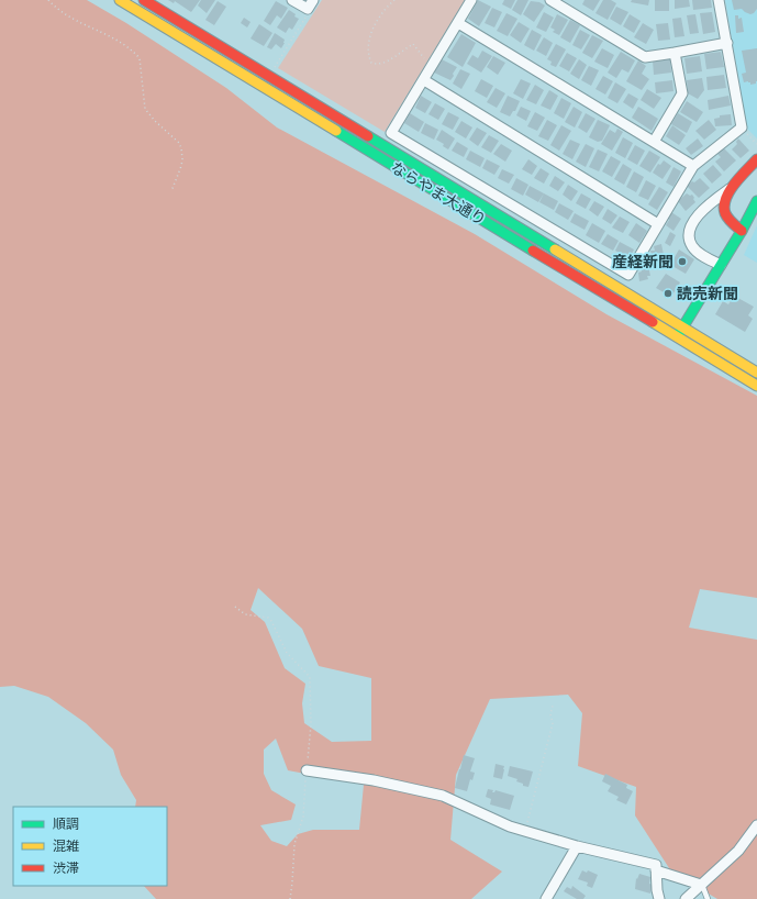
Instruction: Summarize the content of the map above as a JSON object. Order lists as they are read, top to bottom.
{
  "streets": {
    "street": ["ならやま大通り"]
  },
  "places": ["産経新聞", "読売新聞"],
  "legend": ["順調", "混雑", "渋滞"]
}
